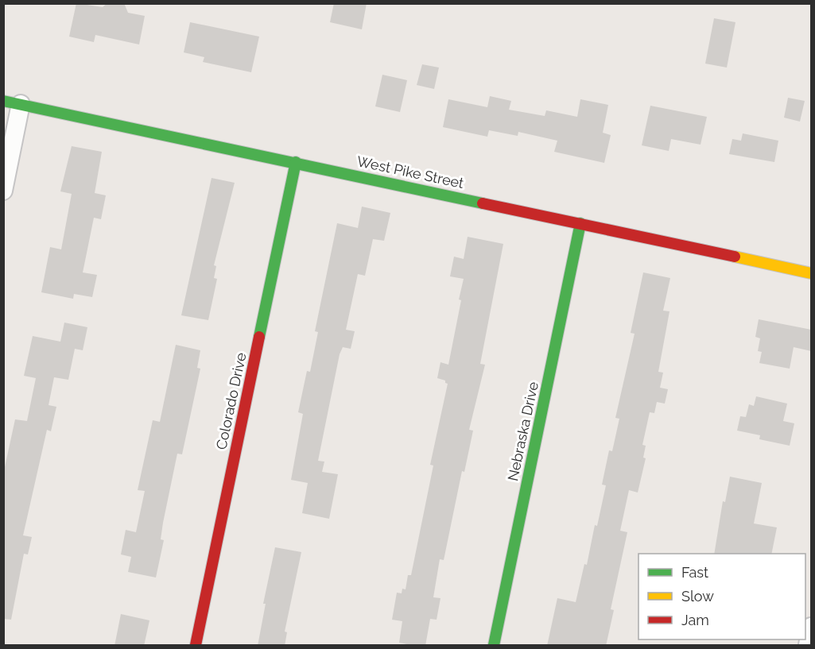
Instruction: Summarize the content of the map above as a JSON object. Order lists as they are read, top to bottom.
{
  "streets": {
    "street": ["West Pike Street", "Colorado Drive", "Nebraska Drive"]
  },
  "crossings": [
    ["West Pike Street", "Colorado Drive"],
    ["West Pike Street", "Nebraska Drive"]
  ],
  "legend": ["Fast", "Slow", "Jam"]
}
